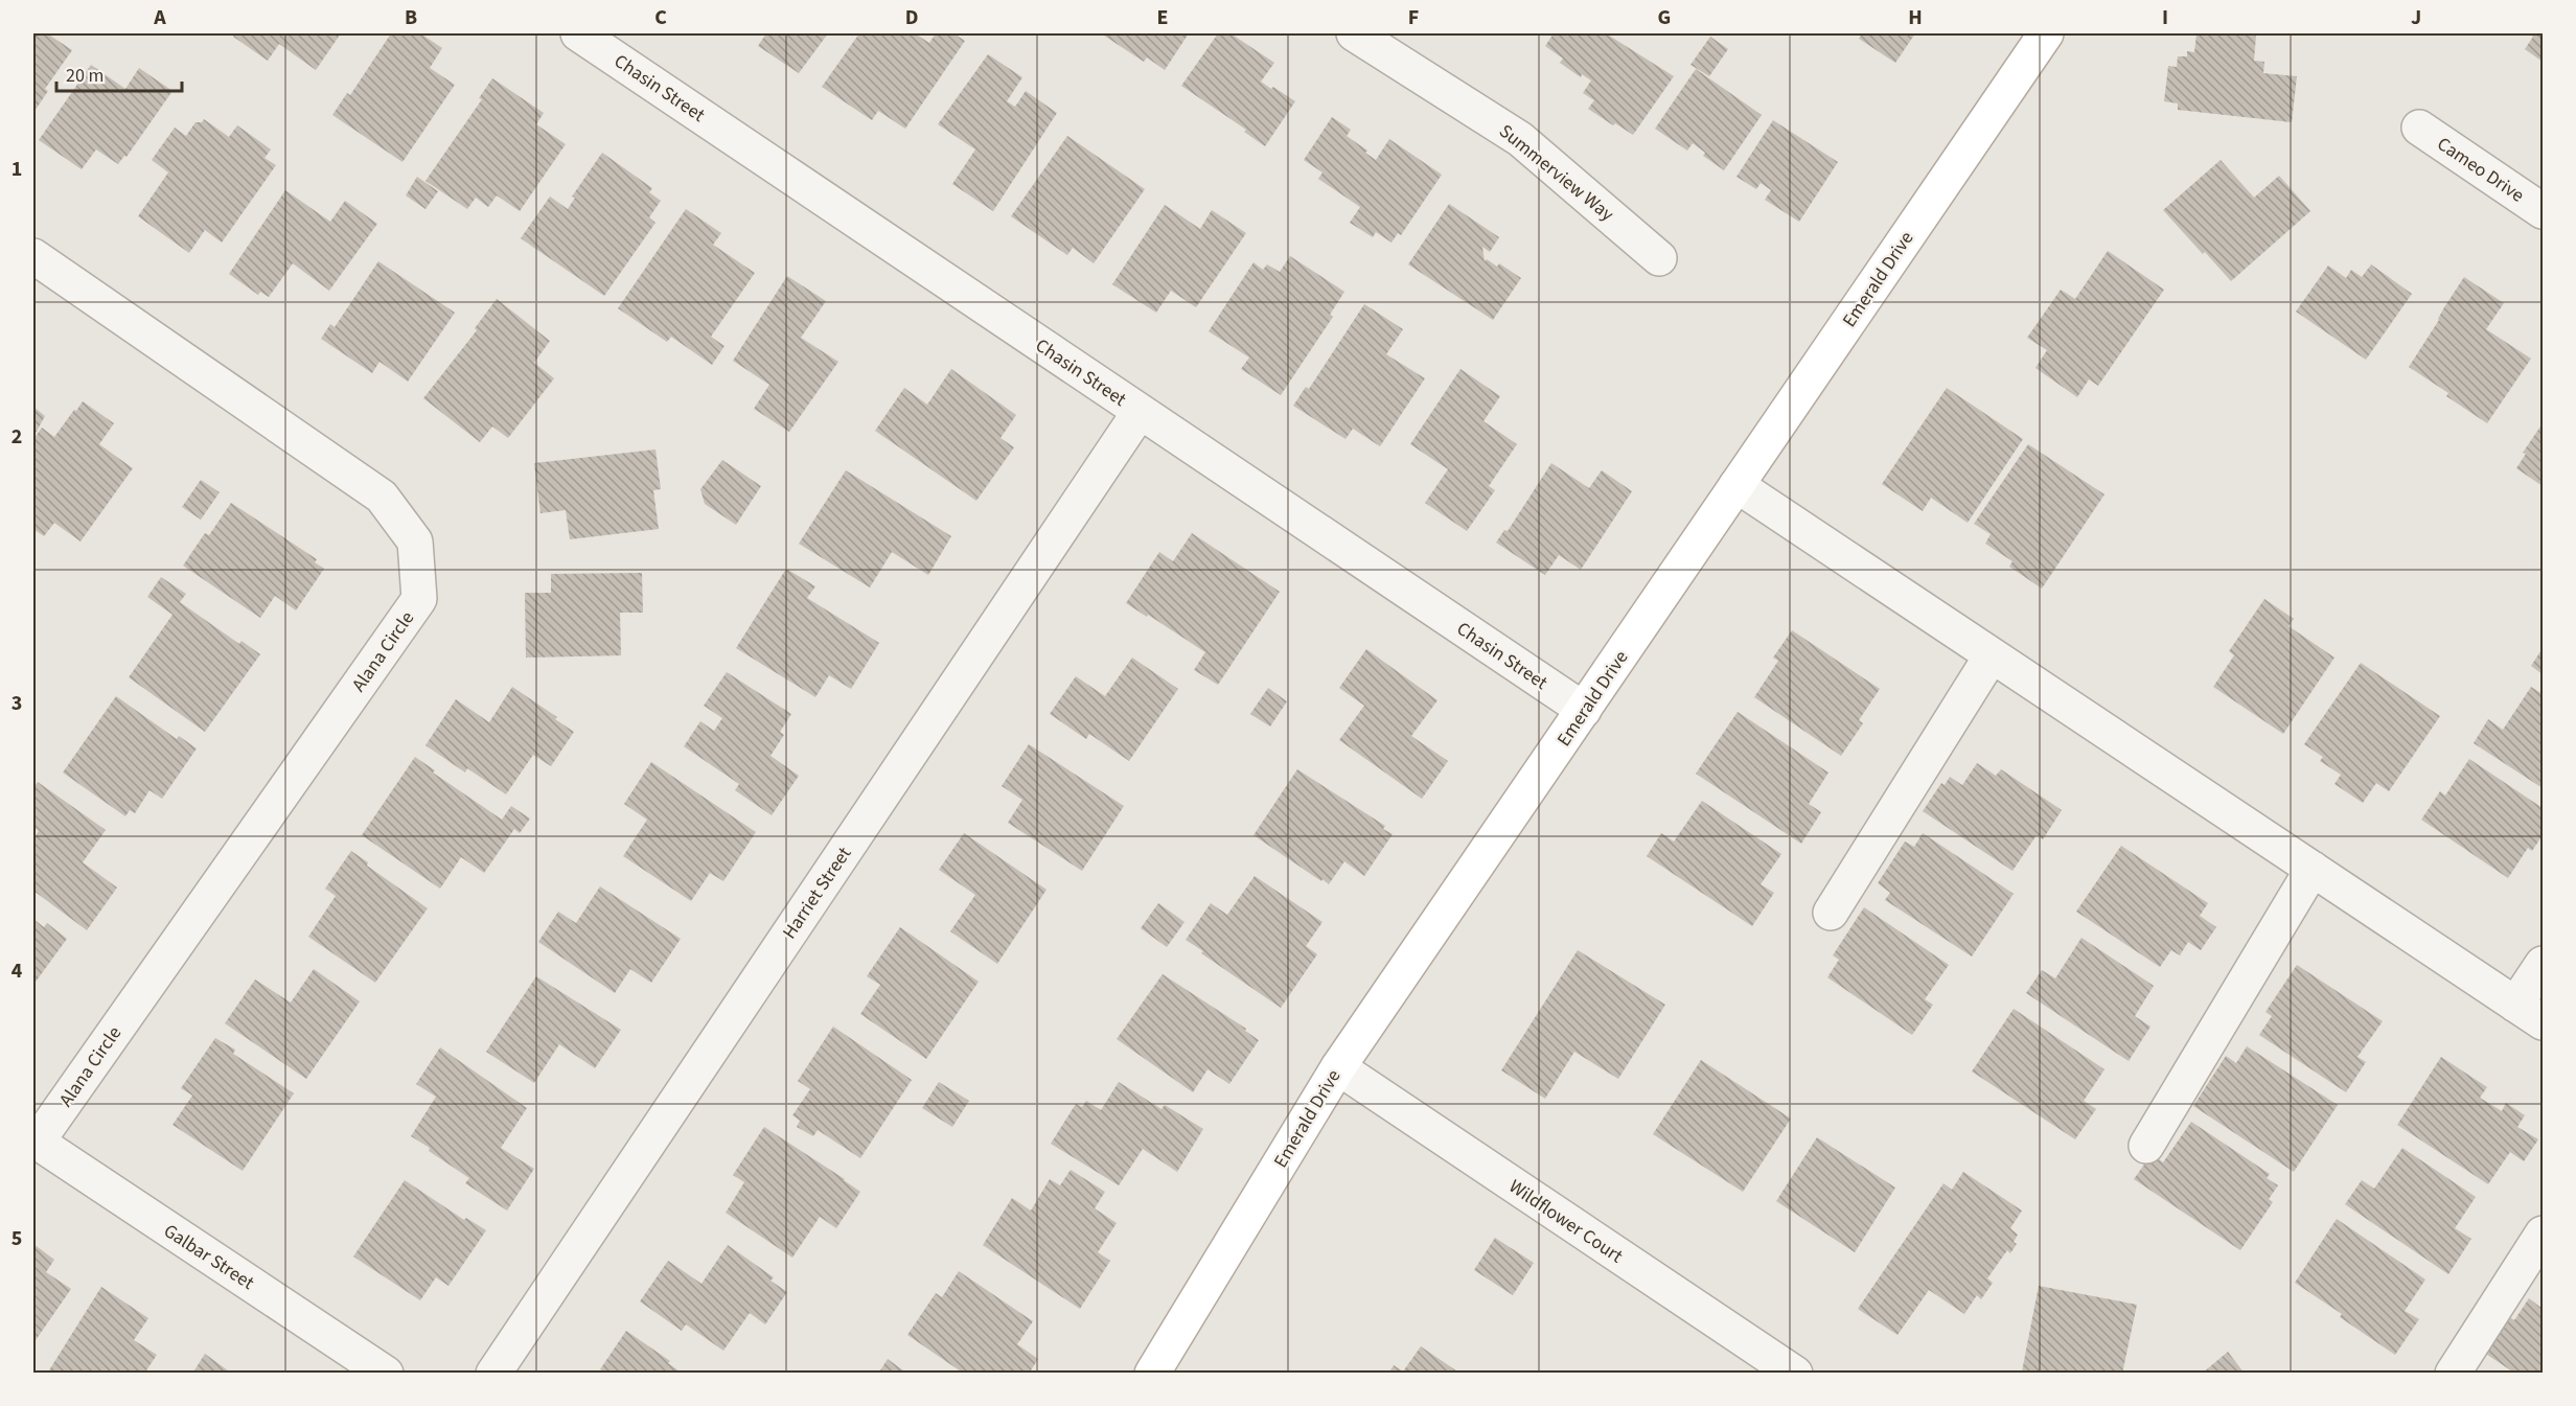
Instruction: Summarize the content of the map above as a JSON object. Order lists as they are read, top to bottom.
{
  "streets": {
    "main road": ["Emerald Drive"],
    "street": [
      "Chasin Street",
      "Cameo Drive",
      "Summerview Way",
      "Alana Circle",
      "Harriet Street",
      "Wildflower Court",
      "Galbar Street"
    ]
  },
  "crossings": [
    ["Chasin Street", "Emerald Drive"],
    ["Chasin Street", "Harriet Street"],
    ["Emerald Drive", "Wildflower Court"],
    ["Alana Circle", "Galbar Street"]
  ],
  "scale_bar": "20 m",
  "grid": {
    "columns": [
      "A",
      "B",
      "C",
      "D",
      "E",
      "F",
      "G",
      "H",
      "I",
      "J"
    ],
    "rows": [
      "1",
      "2",
      "3",
      "4",
      "5"
    ]
  }
}
